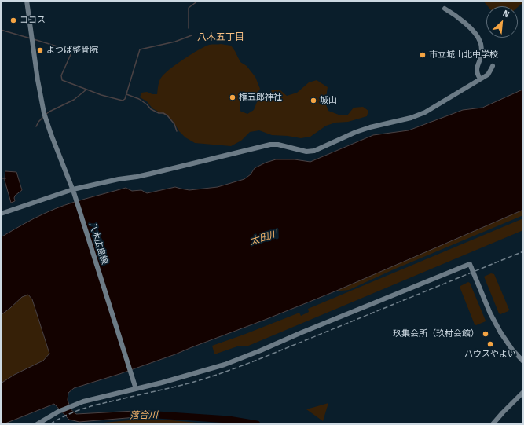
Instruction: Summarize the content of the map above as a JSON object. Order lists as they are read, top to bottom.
{
  "streets": {
    "street": ["八木広島線"]
  },
  "districts": ["八木五丁目"],
  "water": ["太田川", "落合川"],
  "places": [
    "ココス",
    "よつば整骨院",
    "市立城山北中学校",
    "権五郎神社",
    "城山",
    "玖集会所（玖村会館）",
    "ハウスやよい"
  ],
  "north": "top right"
}
